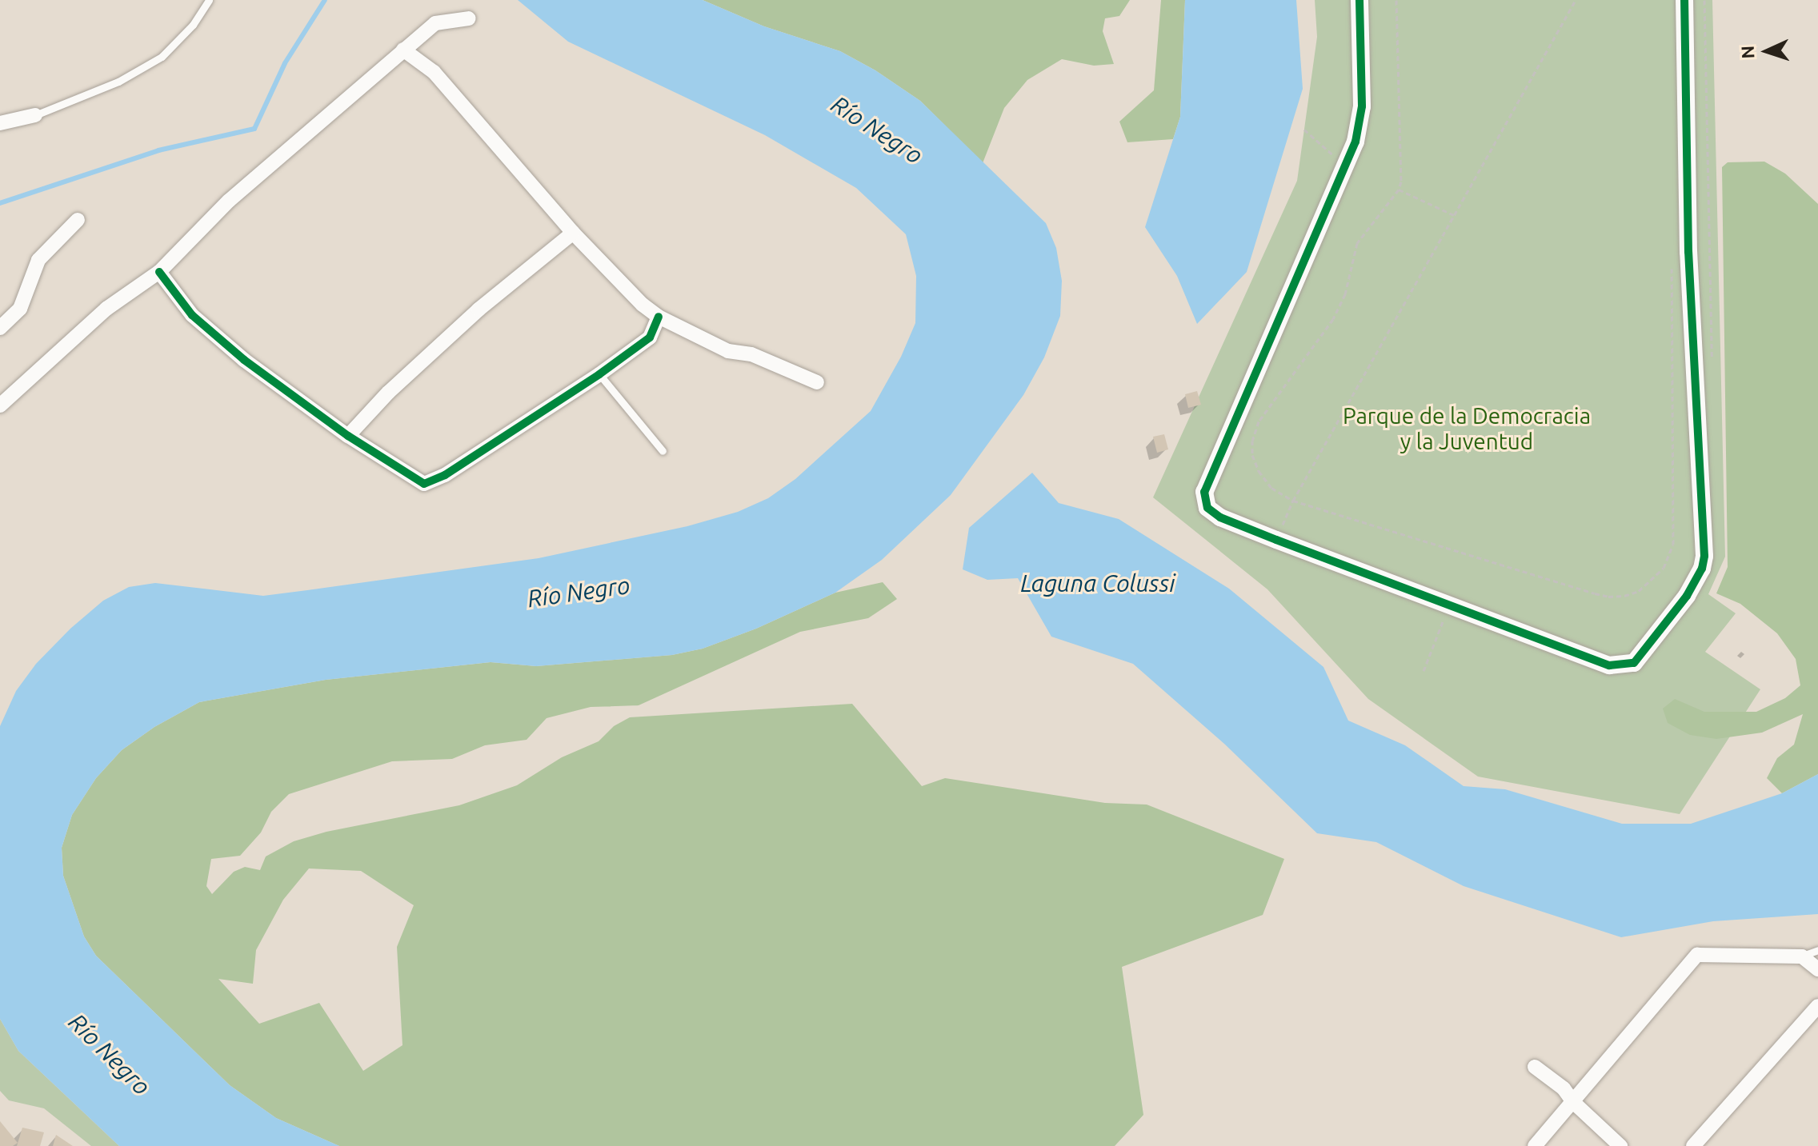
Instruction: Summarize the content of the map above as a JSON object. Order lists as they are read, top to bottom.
{
  "water": ["Río Negro", "Laguna Colussi"],
  "parks": ["Parque de la Democracia y la Juventud"],
  "north": "left"
}
